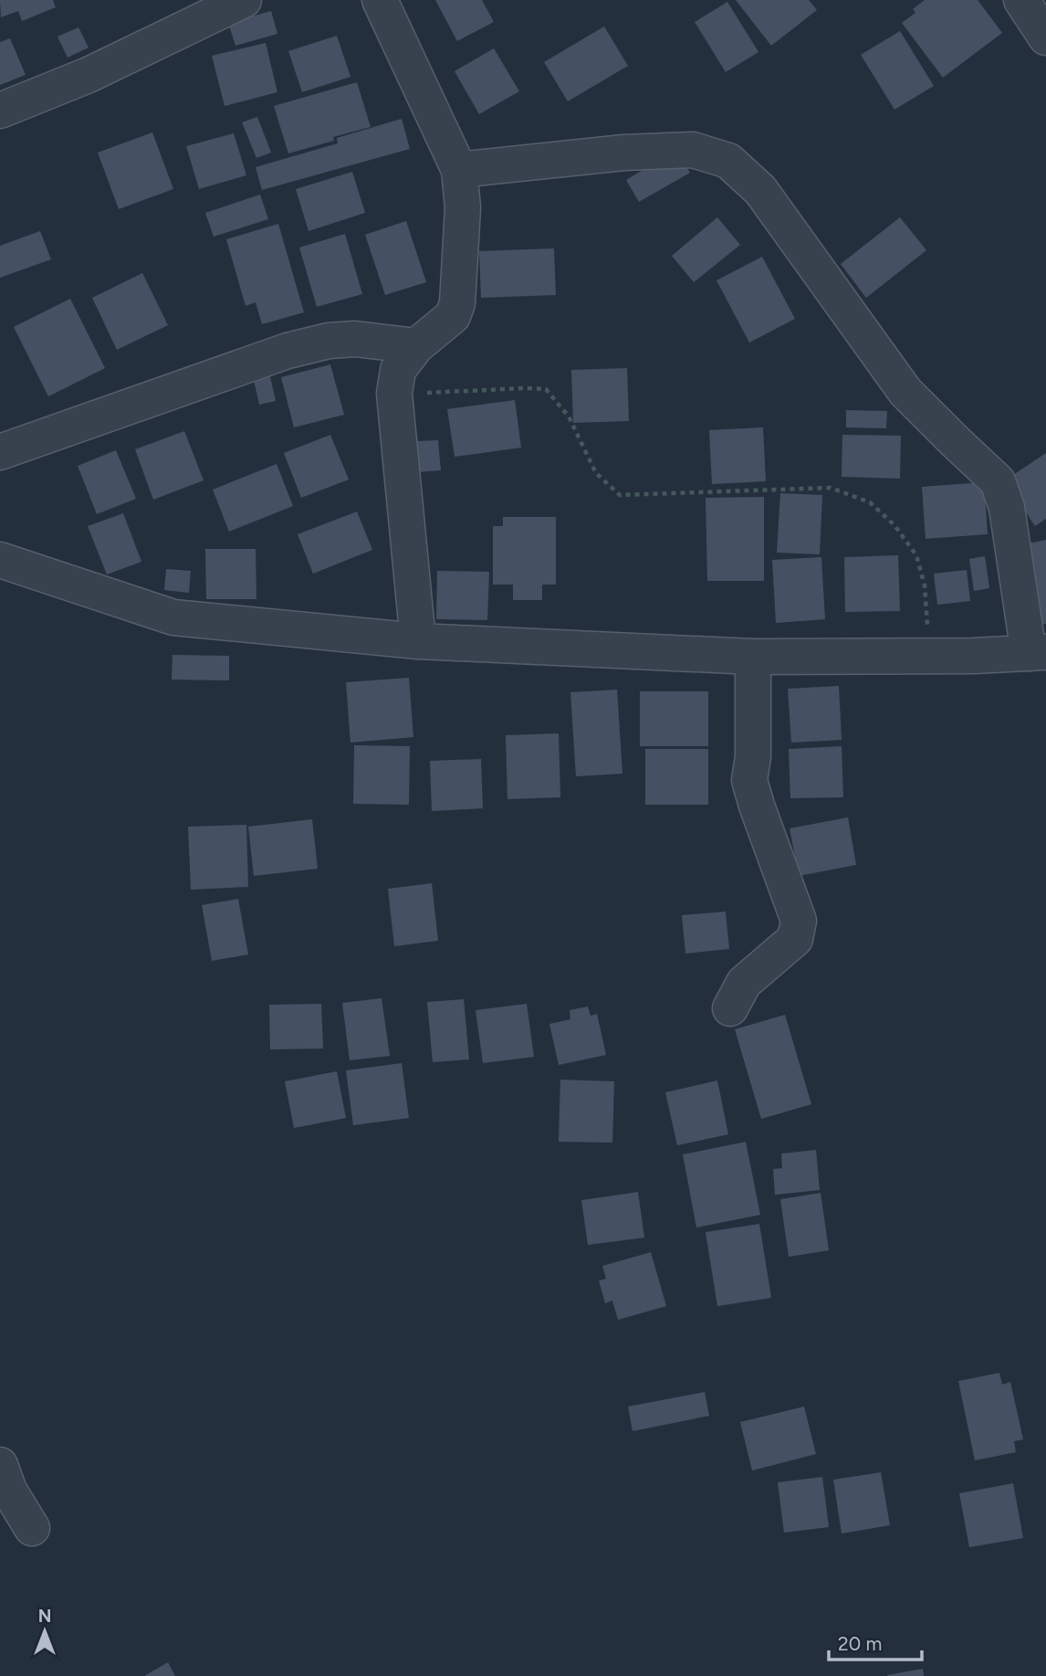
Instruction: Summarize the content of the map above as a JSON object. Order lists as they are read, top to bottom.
{
  "scale_bar": "20 m",
  "north": "top"
}
